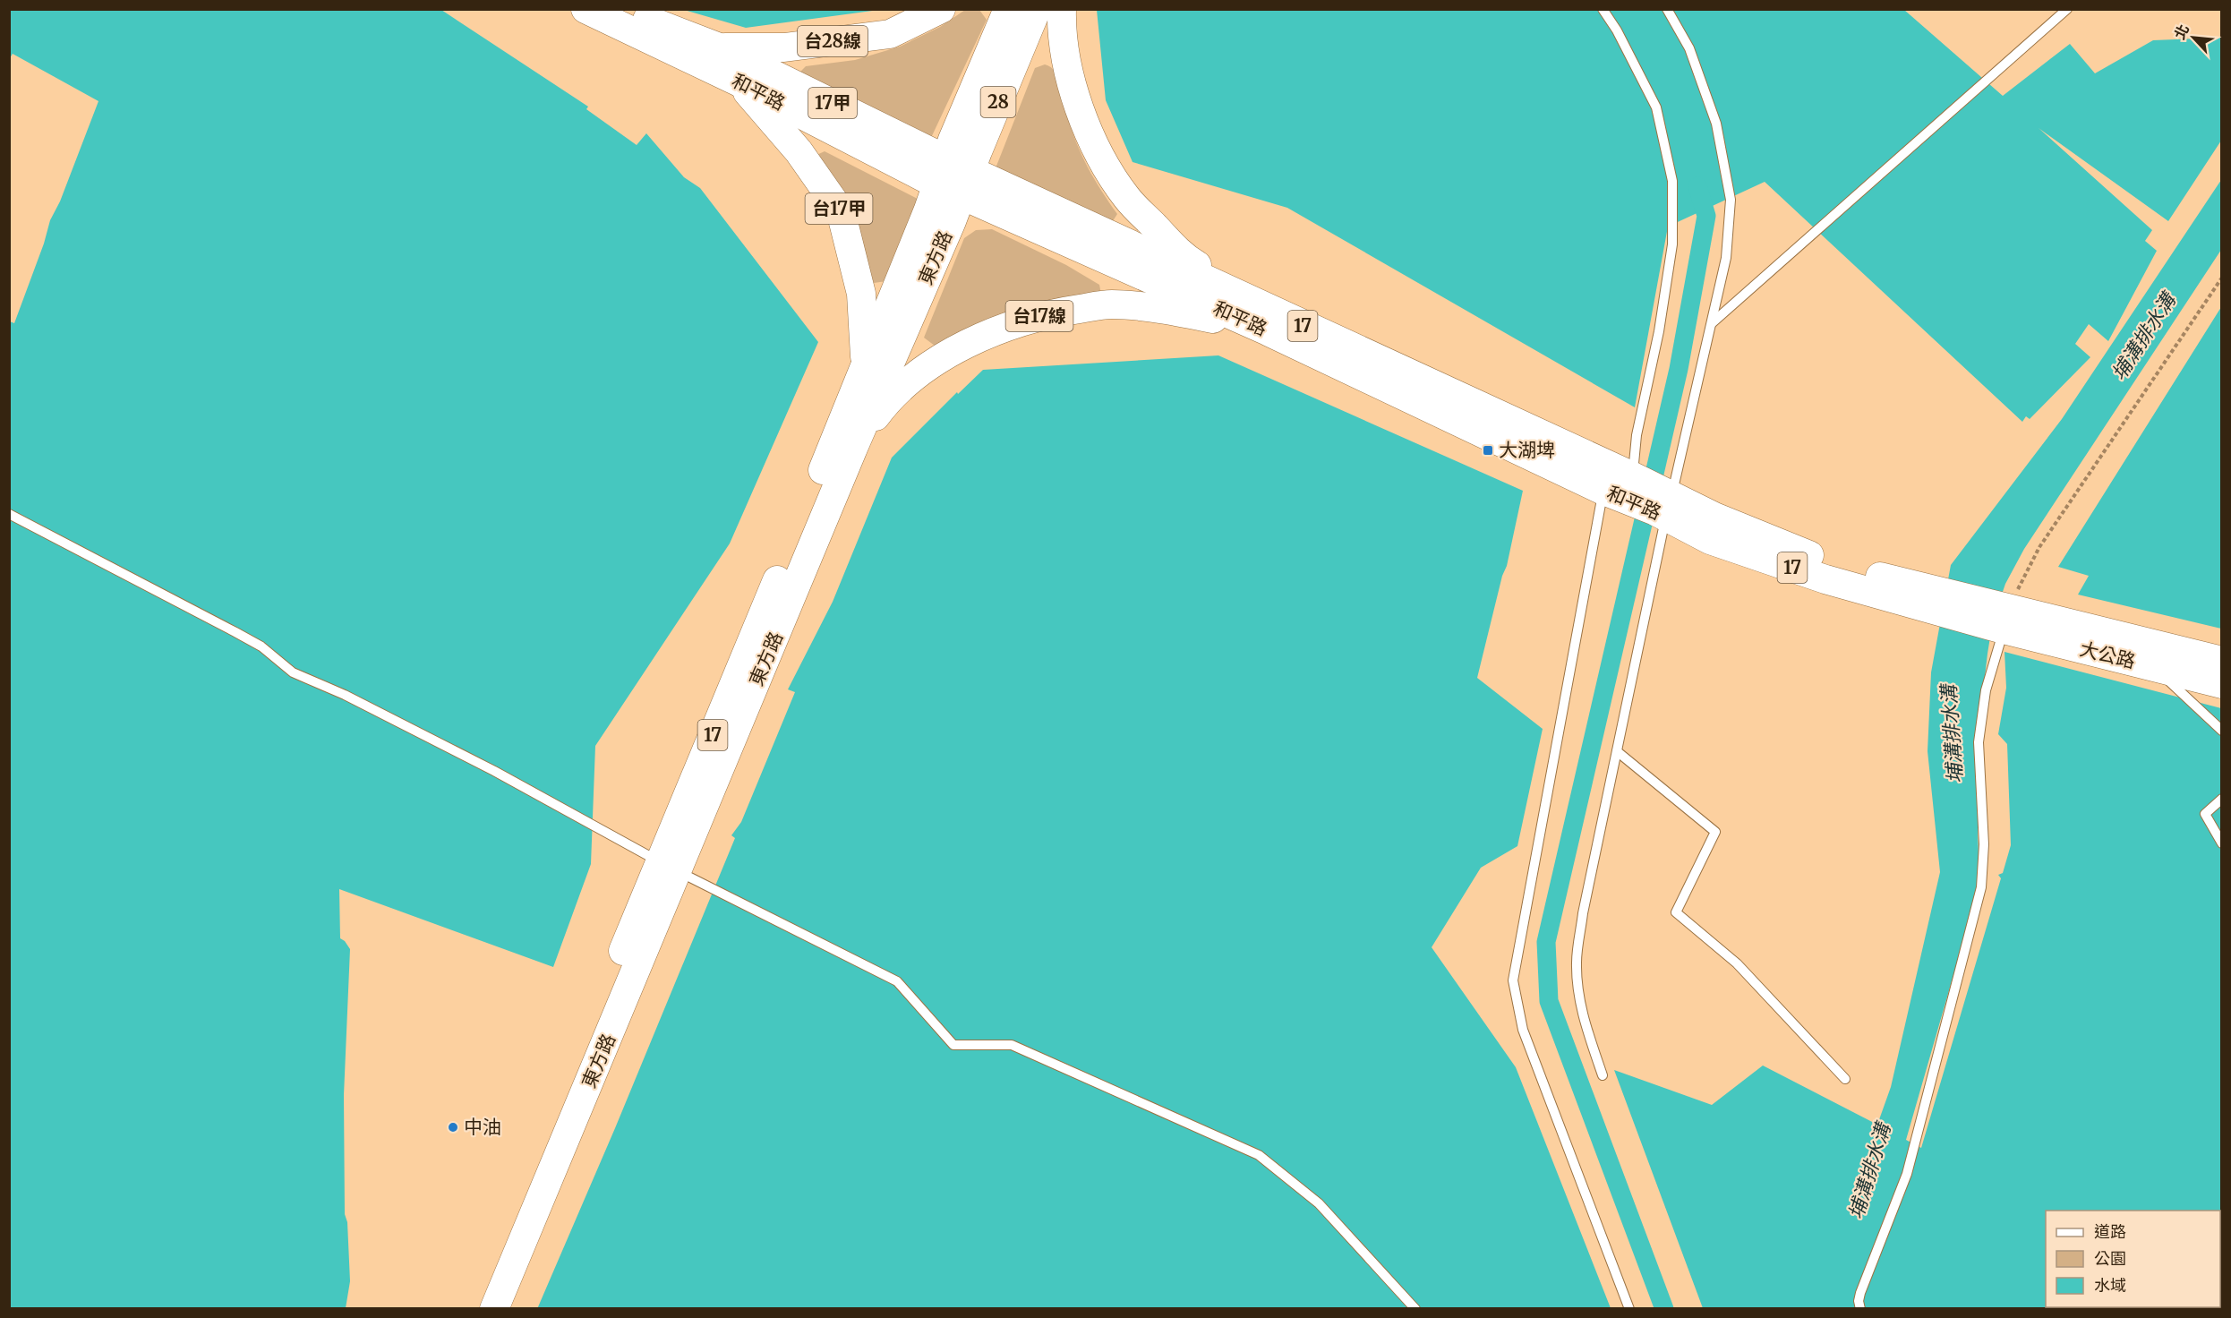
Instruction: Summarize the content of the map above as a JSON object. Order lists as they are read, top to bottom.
{
  "streets": {
    "main road": [
      "台28線",
      "和平路",
      "28",
      "17甲",
      "台17甲",
      "東方路",
      "台17線",
      "17",
      "大公路"
    ]
  },
  "crossings": [
    ["台28線", "和平路"],
    ["和平路", "台17甲"],
    ["和平路", "東方路"],
    ["和平路", "台17線"],
    ["和平路", "大公路"],
    ["台17甲", "東方路"],
    ["東方路", "台17線"]
  ],
  "water": ["埔溝排水溝"],
  "places": {
    "transit": ["大湖埤"],
    "other": ["中油"]
  },
  "legend": ["道路", "公園", "水域"],
  "north": "top left"
}
